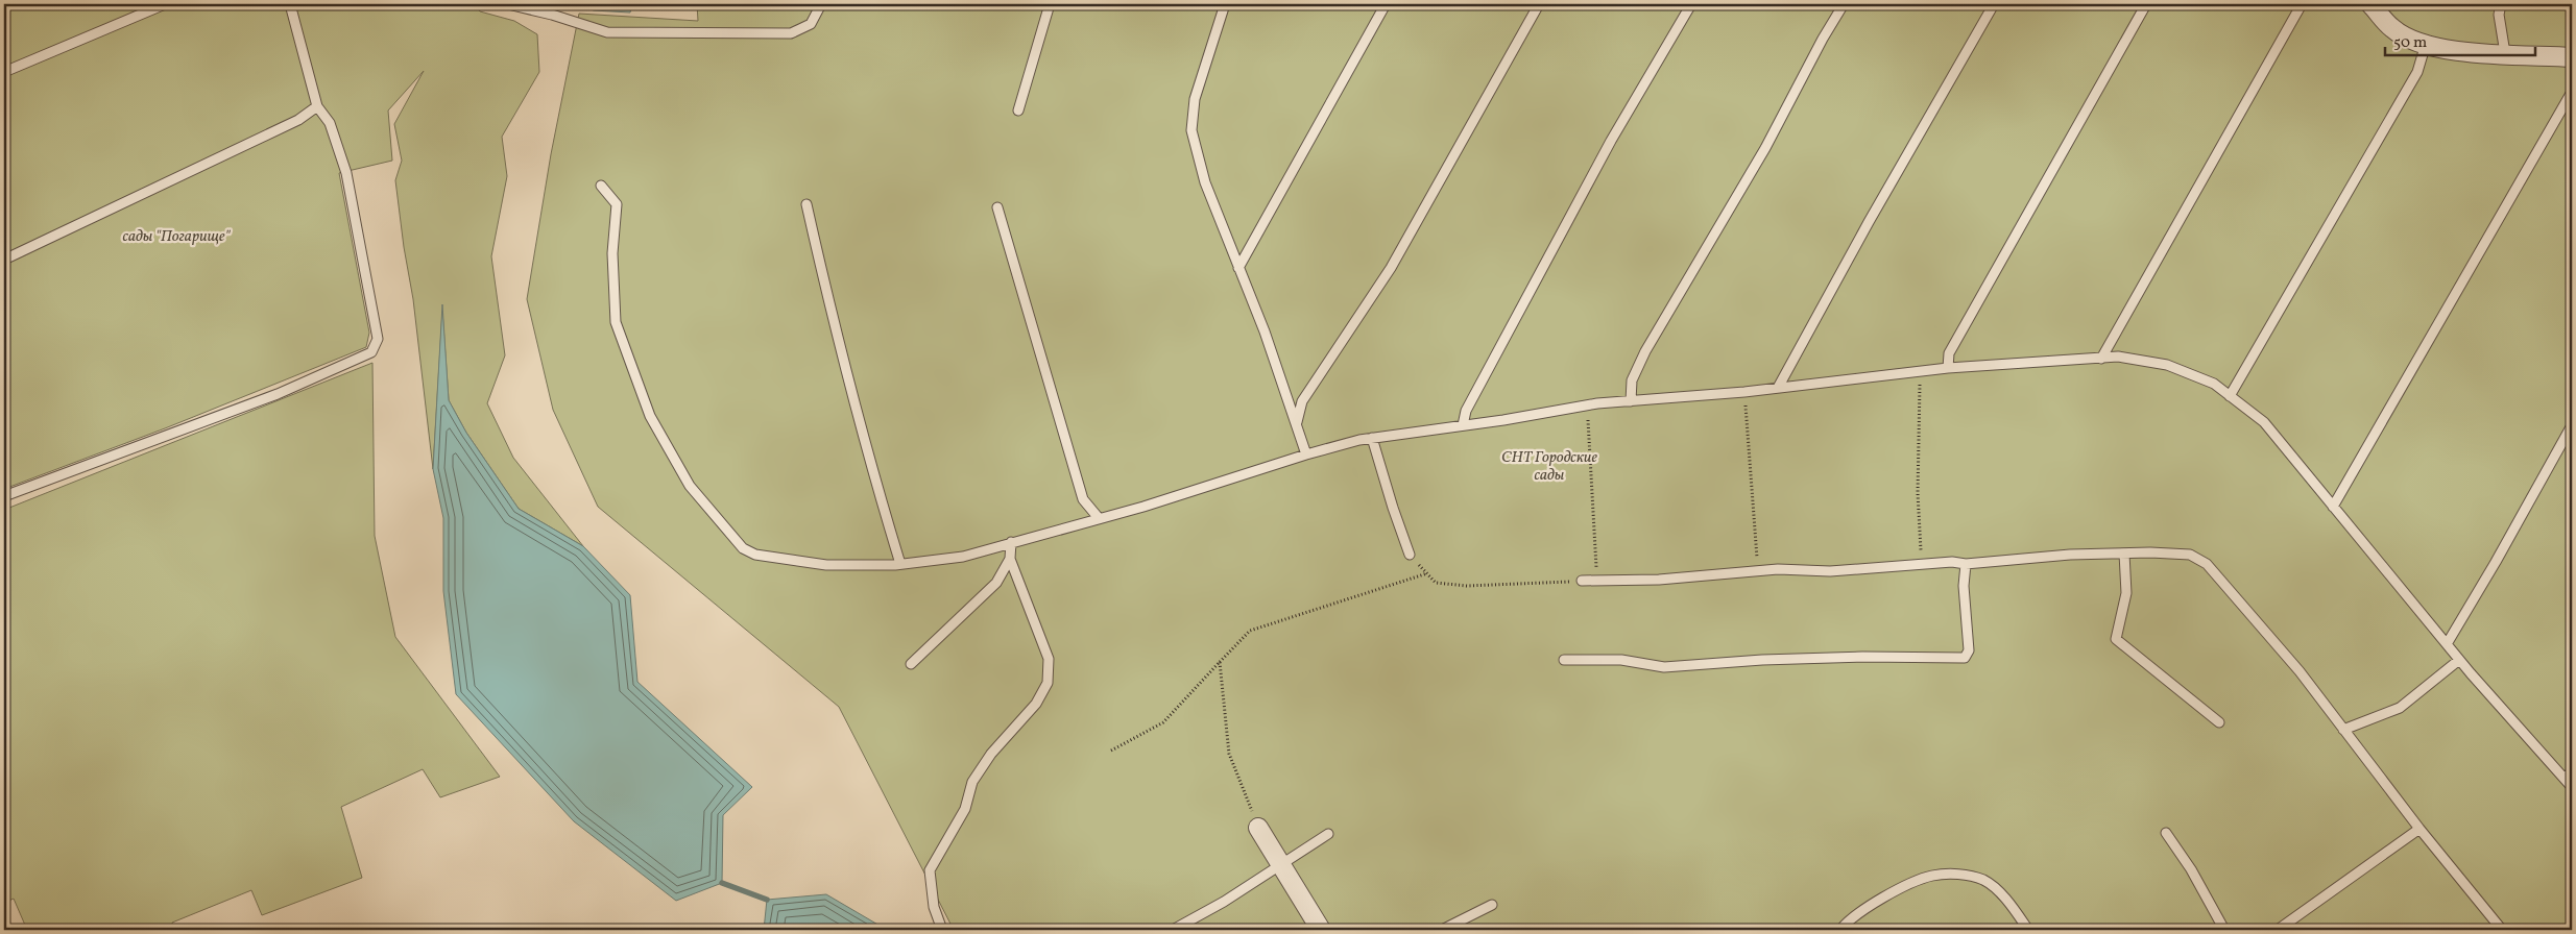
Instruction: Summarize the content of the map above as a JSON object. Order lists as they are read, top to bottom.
{
  "parks": ["сады \"Погарище\"", "СНТ Городские сады"],
  "scale_bar": "50 m"
}
